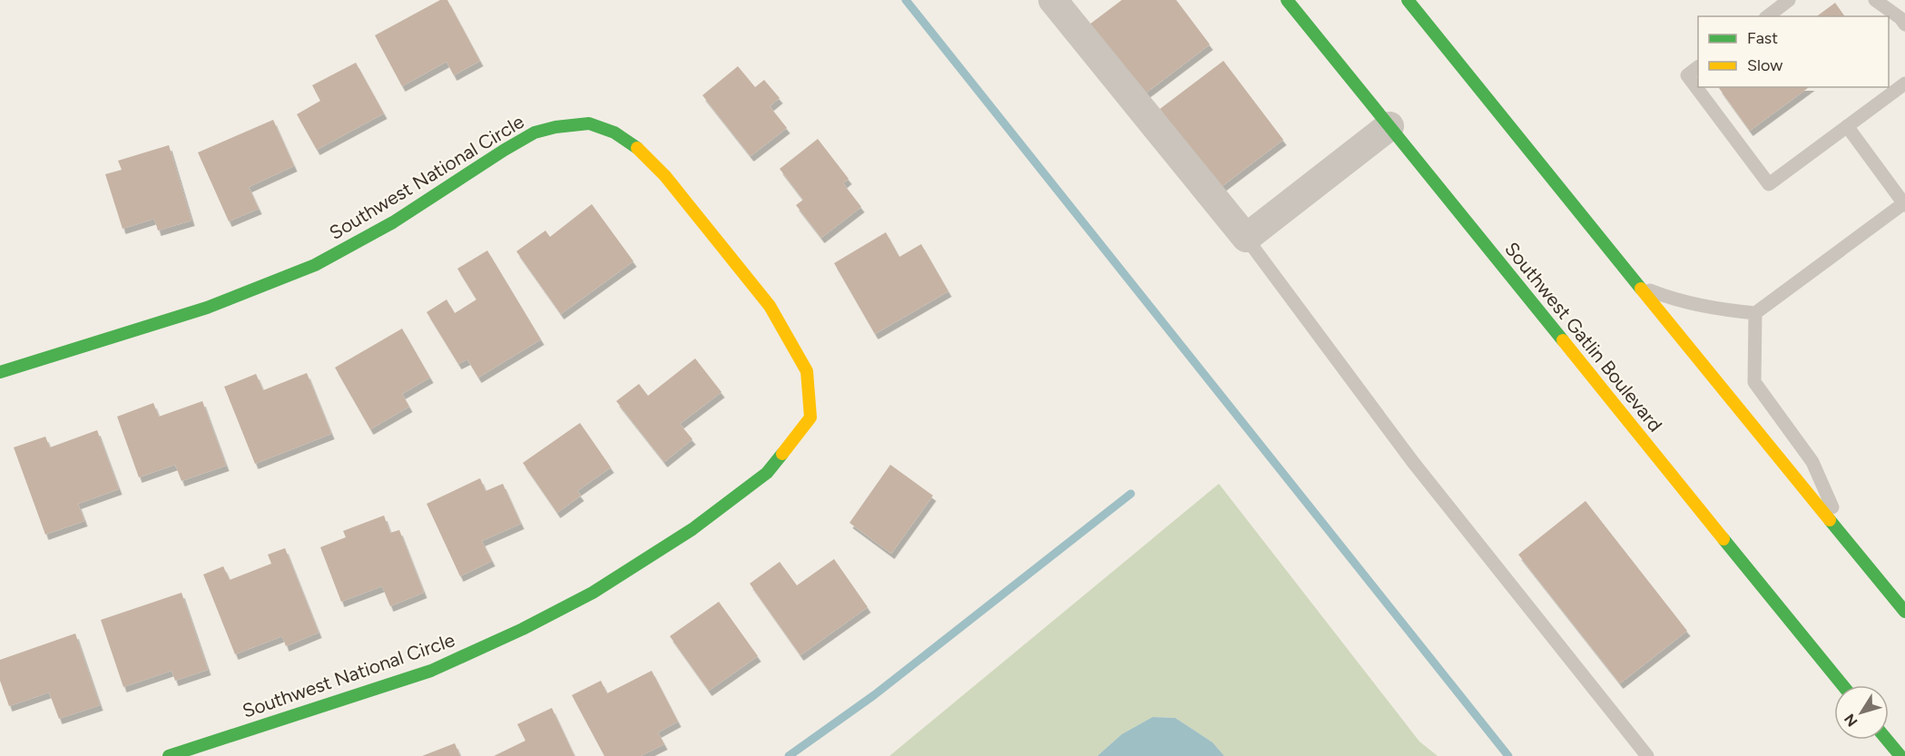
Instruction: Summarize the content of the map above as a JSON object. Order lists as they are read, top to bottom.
{
  "streets": {
    "street": ["Southwest National Circle", "Southwest Gatlin Boulevard"]
  },
  "legend": ["Fast", "Slow"],
  "north": "bottom left"
}
